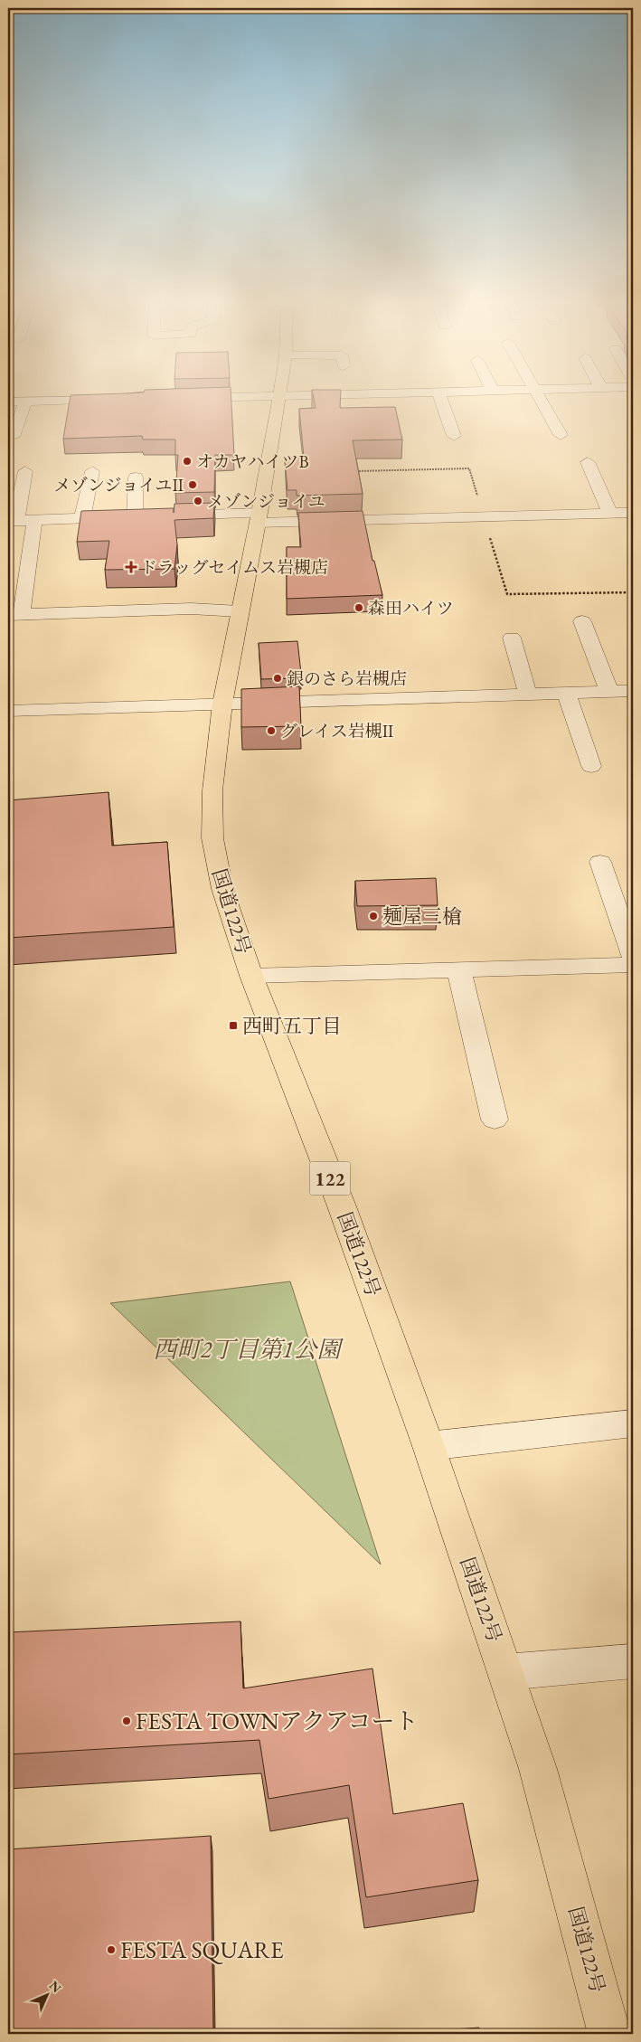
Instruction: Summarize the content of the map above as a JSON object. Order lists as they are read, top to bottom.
{
  "streets": {
    "highway": ["国道122号", "122"]
  },
  "parks": ["西町2丁目第1公園"],
  "places": {
    "other": [
      "オカヤハイツB",
      "メゾンジョイユⅡ",
      "メゾンジョイユ",
      "森田ハイツ",
      "銀のさら岩槻店",
      "グレイス岩槻Ⅱ",
      "麺屋三槍",
      "FESTA TOWNアクアコート",
      "FESTA SQUARE"
    ],
    "health": ["ドラッグセイムス岩槻店"],
    "transit": ["西町五丁目"]
  },
  "north": "top right"
}
